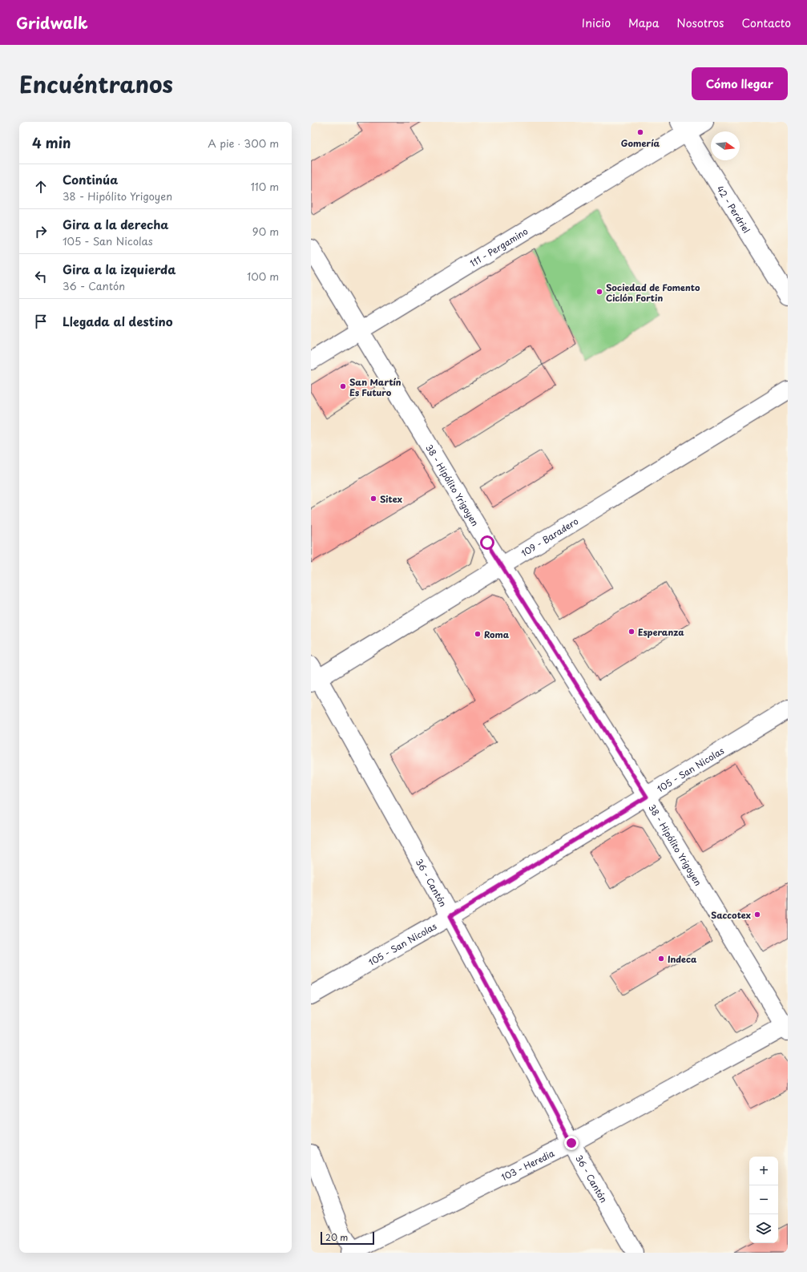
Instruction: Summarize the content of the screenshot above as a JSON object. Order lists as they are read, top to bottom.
{
  "streets": {
    "street": [
      "42 - Perdriel",
      "111 - Pergamino",
      "38 - Hipólito Yrigoyen",
      "109 - Baradero",
      "105 - San Nicolas",
      "36 - Cantón",
      "103 - Heredia"
    ]
  },
  "crossings": [
    ["42 - Perdriel", "111 - Pergamino"],
    ["111 - Pergamino", "38 - Hipólito Yrigoyen"],
    ["38 - Hipólito Yrigoyen", "109 - Baradero"],
    ["38 - Hipólito Yrigoyen", "105 - San Nicolas"],
    ["38 - Hipólito Yrigoyen", "103 - Heredia"],
    ["109 - Baradero", "36 - Cantón"],
    ["105 - San Nicolas", "36 - Cantón"],
    ["36 - Cantón", "103 - Heredia"]
  ],
  "places": [
    "Gomería",
    "Sociedad de Fomento Ciclón Fortin",
    "San Martín Es Futuro",
    "Sitex",
    "Esperanza",
    "Roma",
    "Saccotex",
    "Indeca"
  ],
  "scale_bar": "20 m",
  "north": "right",
  "page": {
    "header": "Gridwalk",
    "nav": [
      "Inicio",
      "Mapa",
      "Nosotros",
      "Contacto"
    ],
    "title": "Encuéntranos",
    "buttons": "Cómo llegar",
    "heading": ["4 min", "A pie · 300 m"],
    "list": [
      ["Continúa", "38 - Hipólito Yrigoyen", "110 m"],
      ["Gira a la derecha", "105 - San Nicolas", "90 m"],
      ["Gira a la izquierda", "36 - Cantón", "100 m"],
      "Llegada al destino"
    ],
    "map_buttons": ["+", "−"],
    "scale": "20 m"
  }
}
